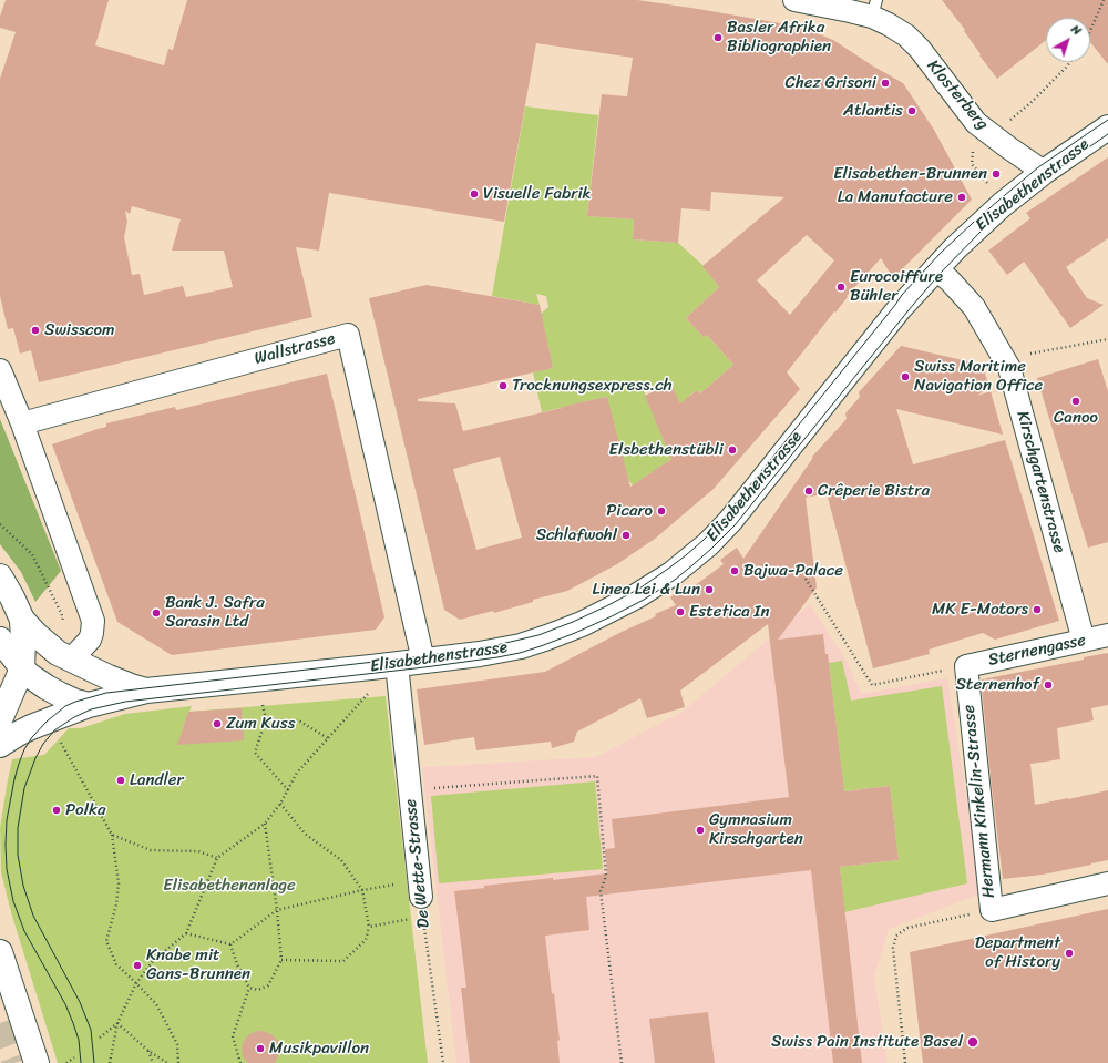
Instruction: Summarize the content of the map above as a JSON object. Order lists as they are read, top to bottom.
{
  "streets": {
    "street": [
      "Klosterberg",
      "Elisabethenstrasse",
      "Wallstrasse",
      "Kirschgartenstrasse",
      "Sternengasse",
      "Hermann Kinkelin-Strasse",
      "De Wette-Strasse"
    ]
  },
  "crossings": [
    ["Klosterberg", "Elisabethenstrasse"],
    ["Elisabethenstrasse", "Wallstrasse"],
    ["Elisabethenstrasse", "Kirschgartenstrasse"],
    ["Elisabethenstrasse", "De Wette-Strasse"],
    ["Kirschgartenstrasse", "Sternengasse"],
    ["Sternengasse", "Hermann Kinkelin-Strasse"]
  ],
  "parks": ["Elisabethenanlage"],
  "places": [
    "Basler Afrika Bibliographien",
    "Chez Grisoni",
    "Atlantis",
    "Elisabethen-Brunnen",
    "Visuelle Fabrik",
    "La Manufacture",
    "Eurocoiffure Bühler",
    "Swisscom",
    "Swiss Maritime Navigation Office",
    "Trocknungsexpress.ch",
    "Canoo",
    "Elsbethenstübli",
    "Crêperie Bistra",
    "Picaro",
    "Schlafwohl",
    "Bajwa-Palace",
    "Linea Lei & Lun",
    "MK E-Motors",
    "Estetica In",
    "Bank J. Safra Sarasin Ltd",
    "Sternenhof",
    "Zum Kuss",
    "Landler",
    "Polka",
    "Gymnasium Kirschgarten",
    "Department of History",
    "Knabe mit Gans-Brunnen",
    "Swiss Pain Institute Basel",
    "Musikpavillon"
  ],
  "north": "top right"
}
